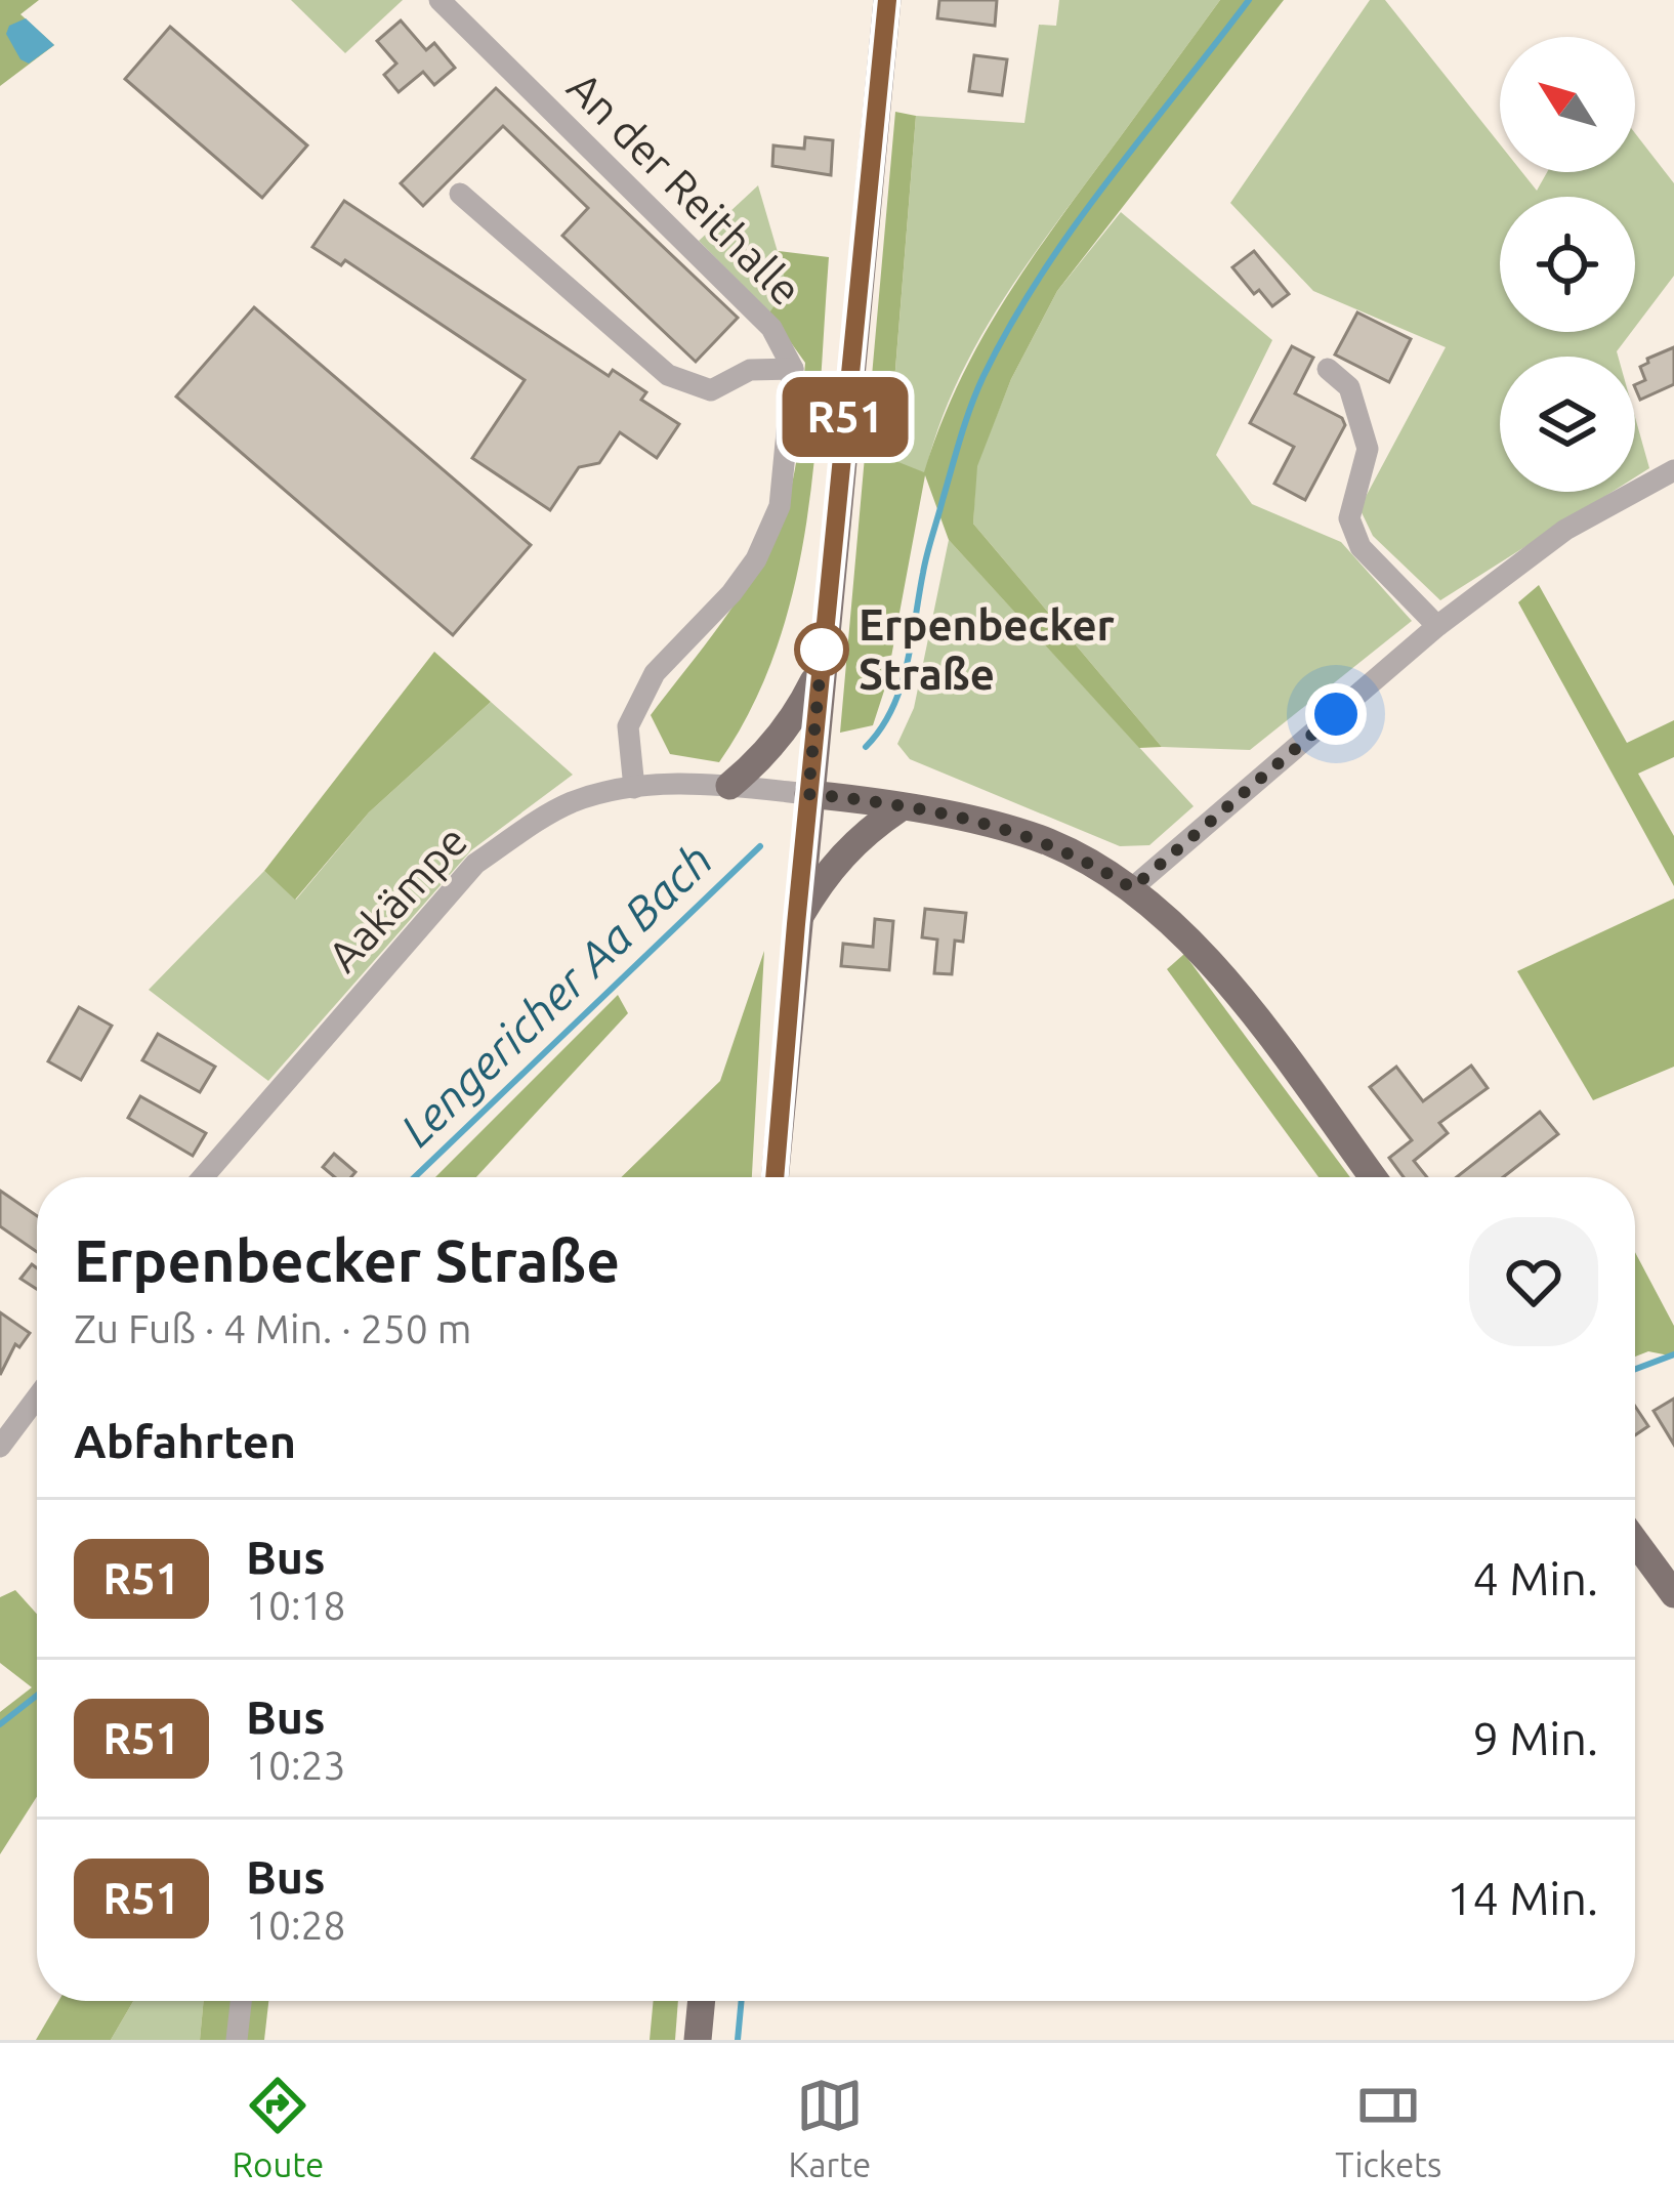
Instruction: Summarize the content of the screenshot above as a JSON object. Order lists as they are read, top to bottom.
{
  "streets": {
    "street": ["An der Reithalle", "Aakämpe"]
  },
  "crossings": [
    ["An der Reithalle", "Aakämpe"]
  ],
  "water": ["Lengericher Aa Bach"],
  "places": ["Erpenbecker Straße"],
  "lines": ["bus line R51"],
  "north": "top left",
  "page": {
    "on_map": "R51",
    "heading": [
      ["Erpenbecker Straße", "Zu Fuß · 4 Min. · 250 m"],
      "Abfahrten"
    ],
    "list": [
      {
        "mark": "R51",
        "name": "Bus",
        "note": "10:18",
        "value": "4 Min."
      },
      {
        "mark": "R51",
        "name": "Bus",
        "note": "10:23",
        "value": "9 Min."
      },
      {
        "mark": "R51",
        "name": "Bus",
        "note": "10:28",
        "value": "14 Min."
      }
    ],
    "tabs": ["Route", "Karte", "Tickets"]
  }
}
